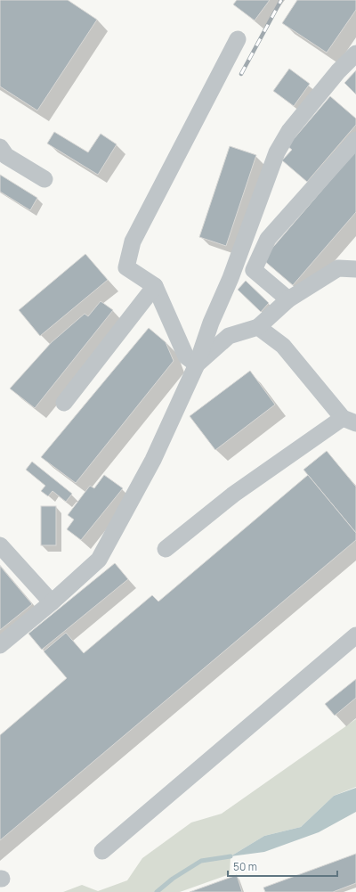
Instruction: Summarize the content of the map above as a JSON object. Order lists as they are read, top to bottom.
{
  "scale_bar": "50 m"
}
